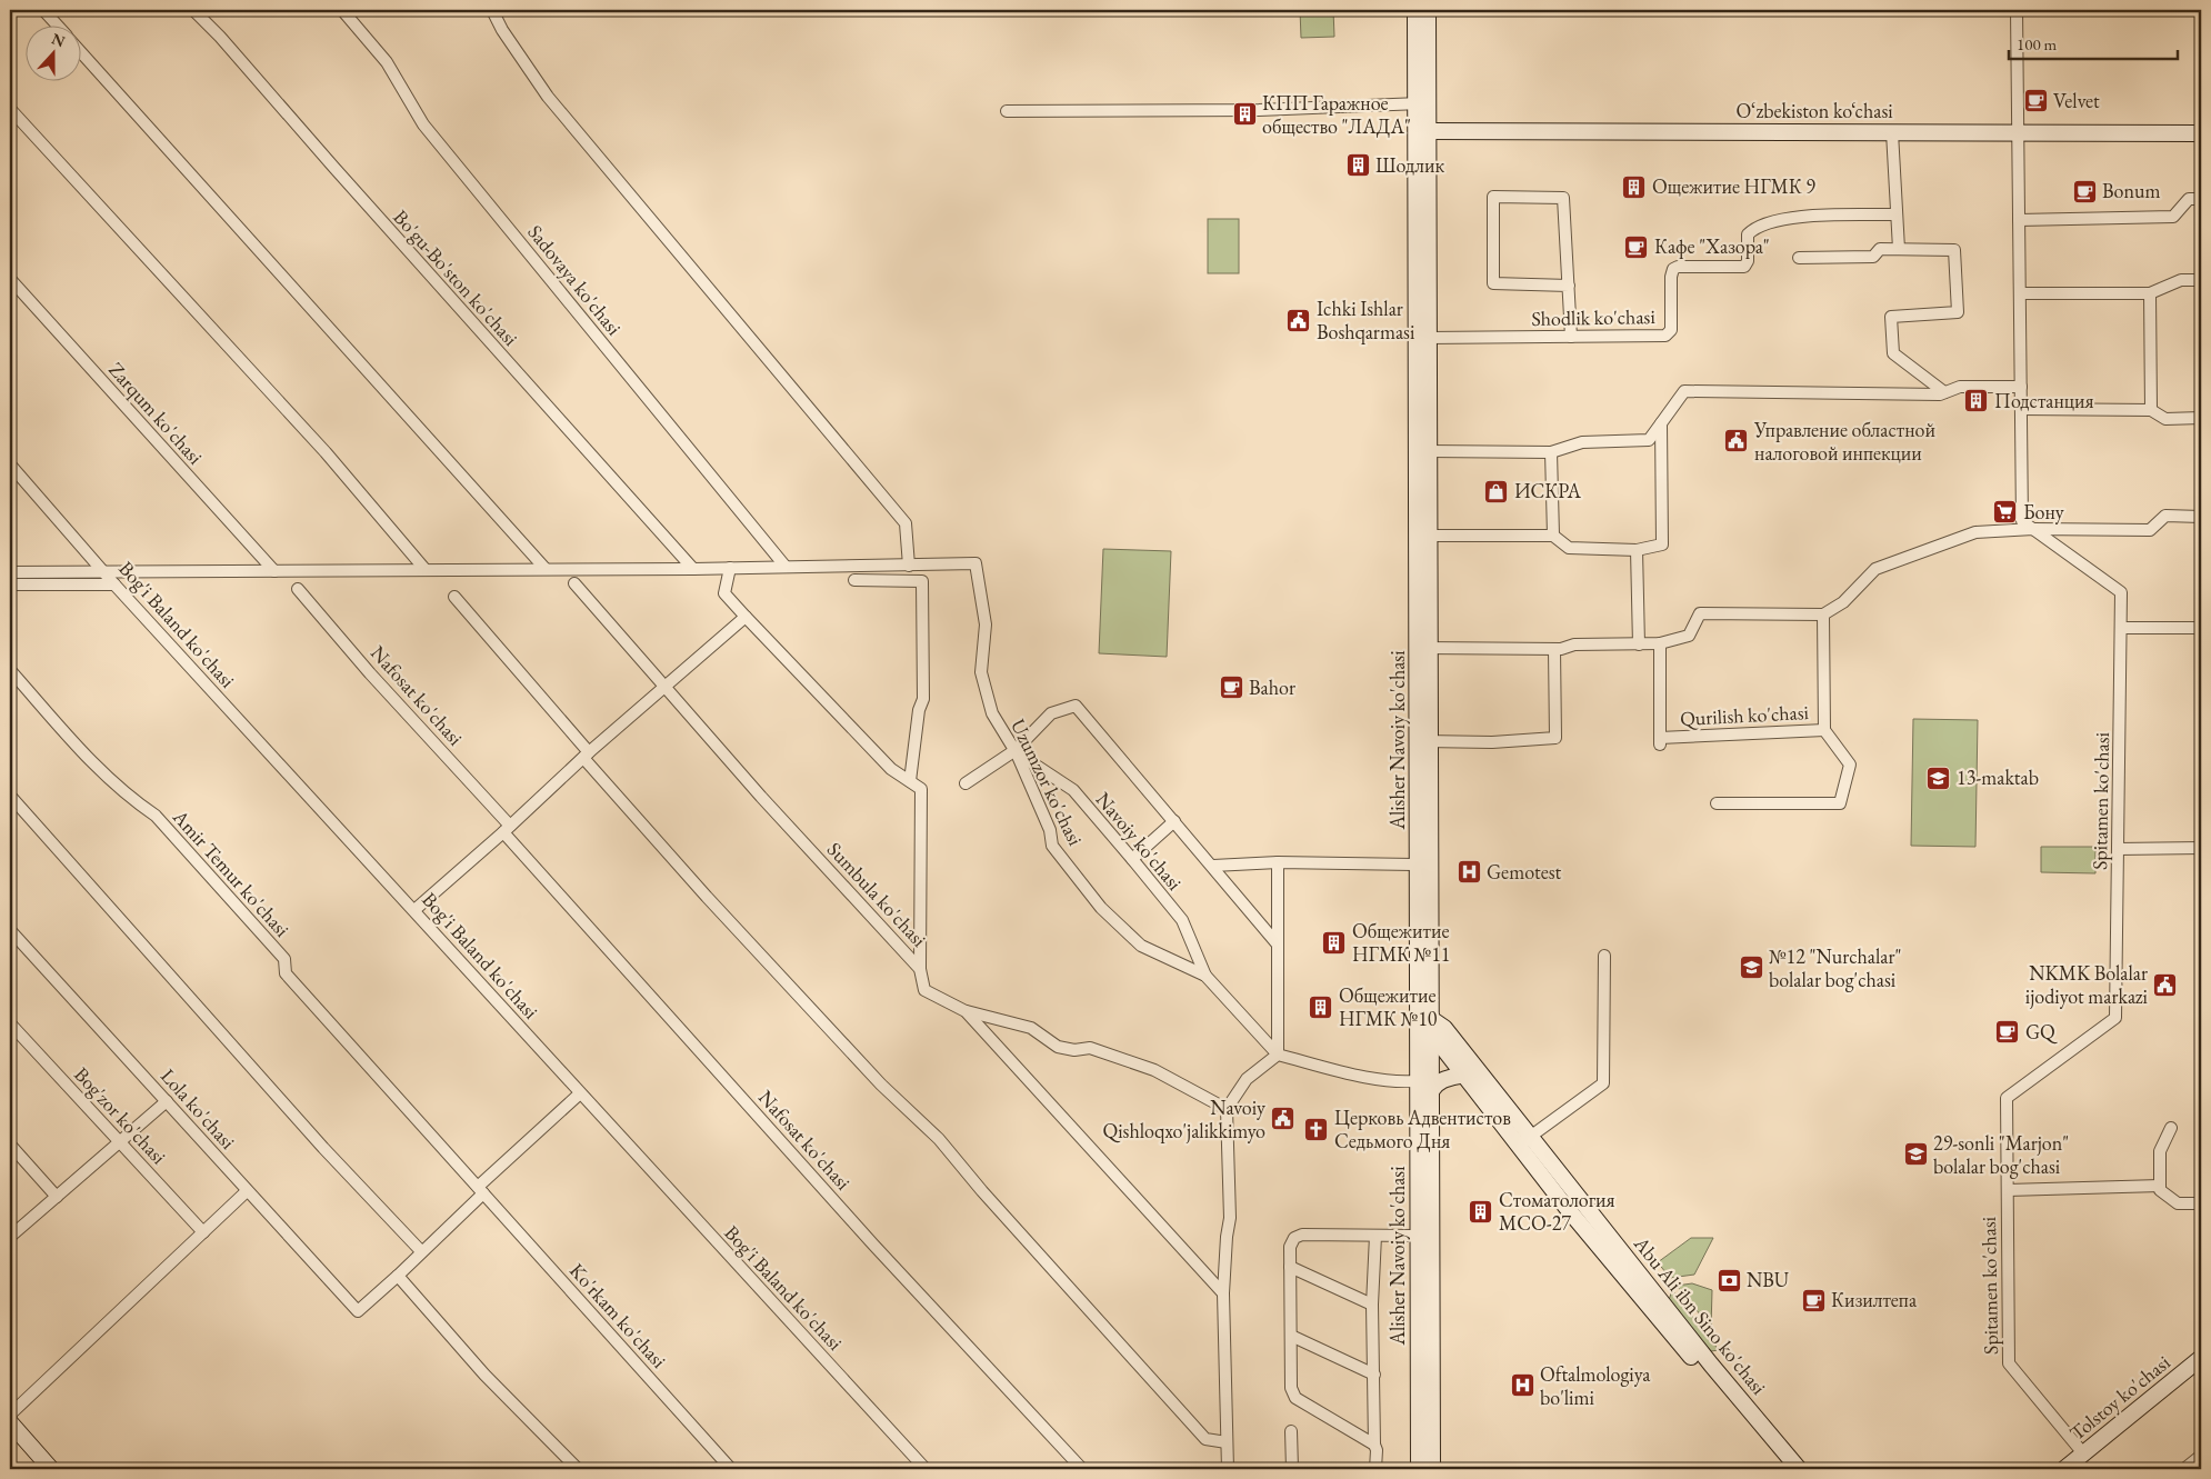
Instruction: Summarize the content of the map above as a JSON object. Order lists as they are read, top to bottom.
{
  "streets": {
    "main road": [
      "O‘zbekiston ko‘chasi",
      "Alisher Navoiy ko'chasi",
      "Abu Ali ibn Sino ko'chasi",
      "Tolstoy ko'chasi"
    ],
    "street": [
      "Bo'gu-Bo'ston ko'chasi",
      "Sadovaya ko'chasi",
      "Shodlik ko'chasi",
      "Zarqum ko'chasi",
      "Bog'i Baland ko'chasi",
      "Nafosat ko'chasi",
      "Qurilish ko'chasi",
      "Uzumzor ko'chasi",
      "Spitamen ko'chasi",
      "Navoiy ko'chasi",
      "Amir Temur ko'chasi",
      "Sumbula ko'chasi",
      "Lola ko'chasi",
      "Bog'zor ko'chasi",
      "Ko'rkam ko'chasi"
    ]
  },
  "crossings": [
    ["O‘zbekiston ko‘chasi", "Alisher Navoiy ko'chasi"],
    ["O‘zbekiston ko‘chasi", "Spitamen ko'chasi"],
    ["Shodlik ko'chasi", "Alisher Navoiy ko'chasi"],
    ["Alisher Navoiy ko'chasi", "Abu Ali ibn Sino ko'chasi"],
    ["Uzumzor ko'chasi", "Navoiy ko'chasi"],
    ["Spitamen ko'chasi", "Tolstoy ko'chasi"],
    ["Amir Temur ko'chasi", "Ko'rkam ko'chasi"]
  ],
  "places": {
    "cafe": [
      "Velvet",
      "Bonum",
      "Кафе \"Хазора\"",
      "Bahor",
      "GQ",
      "Кизилтепа"
    ],
    "building": [
      "КПП Гаражное общество \"ЛАДА\"",
      "Шодлик",
      "Ощежитие НГМК 9",
      "Подстанция",
      "Общежитие НГМК №11",
      "Общежитие НГМК №10",
      "Стоматология МСО-27"
    ],
    "public building": [
      "Ichki Ishlar Boshqarmasi",
      "Управление областной налоговой инпекции",
      "NKMK Bolalar ijodiyot markazi",
      "Navoiy Qishloqxo'jalikkimyo"
    ],
    "shop": ["ИСКРА"],
    "supermarket": ["Бону"],
    "school or university": ["13-maktab", "№12 \"Nurchalar\" bolalar bog'chasi", "29-sonli \"Marjon\" bolalar bog'chasi"],
    "hospital": ["Gemotest", "Oftalmologiya bo'limi"],
    "church": ["Церковь Адвентистов Седьмого Дня"],
    "bank": ["NBU"]
  },
  "scale_bar": "100 m",
  "north": "top"
}
